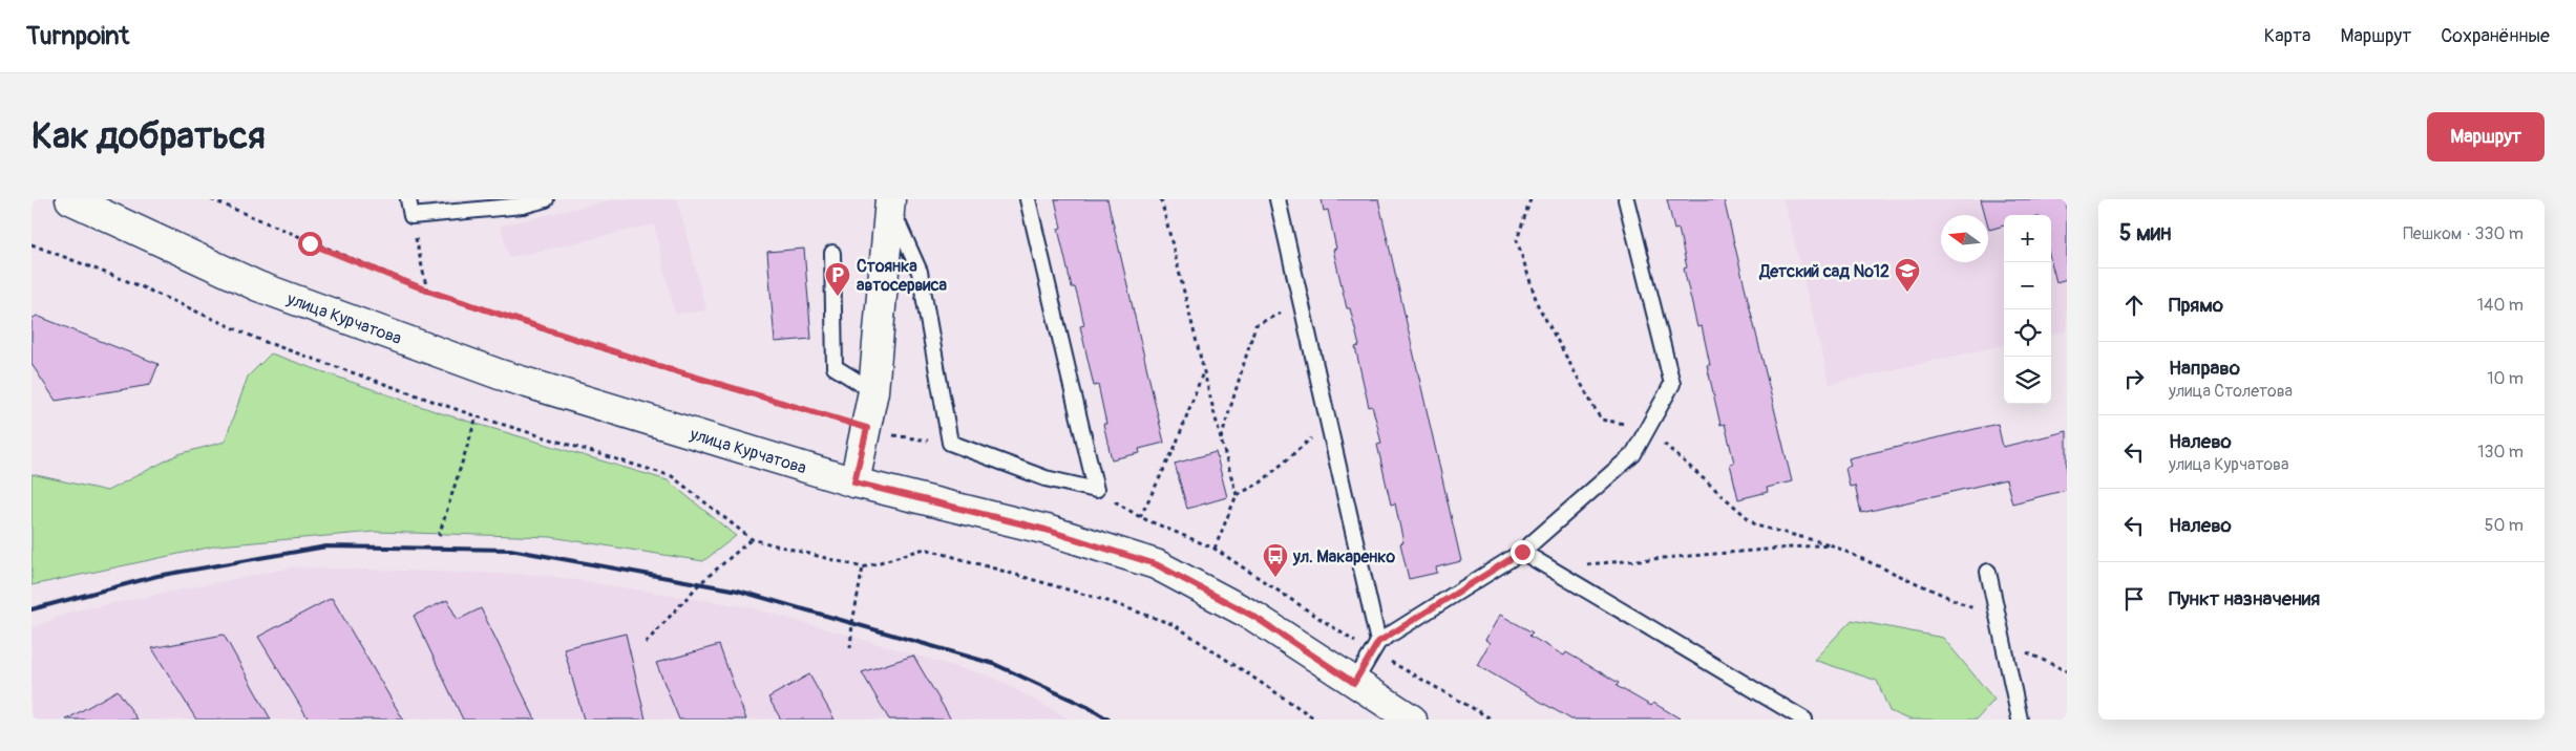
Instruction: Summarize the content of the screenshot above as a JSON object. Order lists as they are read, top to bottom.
{
  "streets": {
    "main road": ["улица Курчатова"]
  },
  "places": {
    "school or university": ["Детский сад №12"],
    "parking": ["Стоянка автосервиса"],
    "bus stop": ["ул. Макаренко"]
  },
  "north": "left",
  "page": {
    "header": "Turnpoint",
    "nav": ["Карта", "Маршрут", "Сохранённые"],
    "buttons": "Маршрут",
    "title": "Как добраться",
    "heading": ["5 мин", "Пешком · 330 m"],
    "map_buttons": ["+", "−"],
    "list": [
      ["Прямо", "140 m"],
      ["Направо", "улица Столетова", "10 m"],
      ["Налево", "улица Курчатова", "130 m"],
      ["Налево", "50 m"],
      "Пункт назначения"
    ]
  }
}
